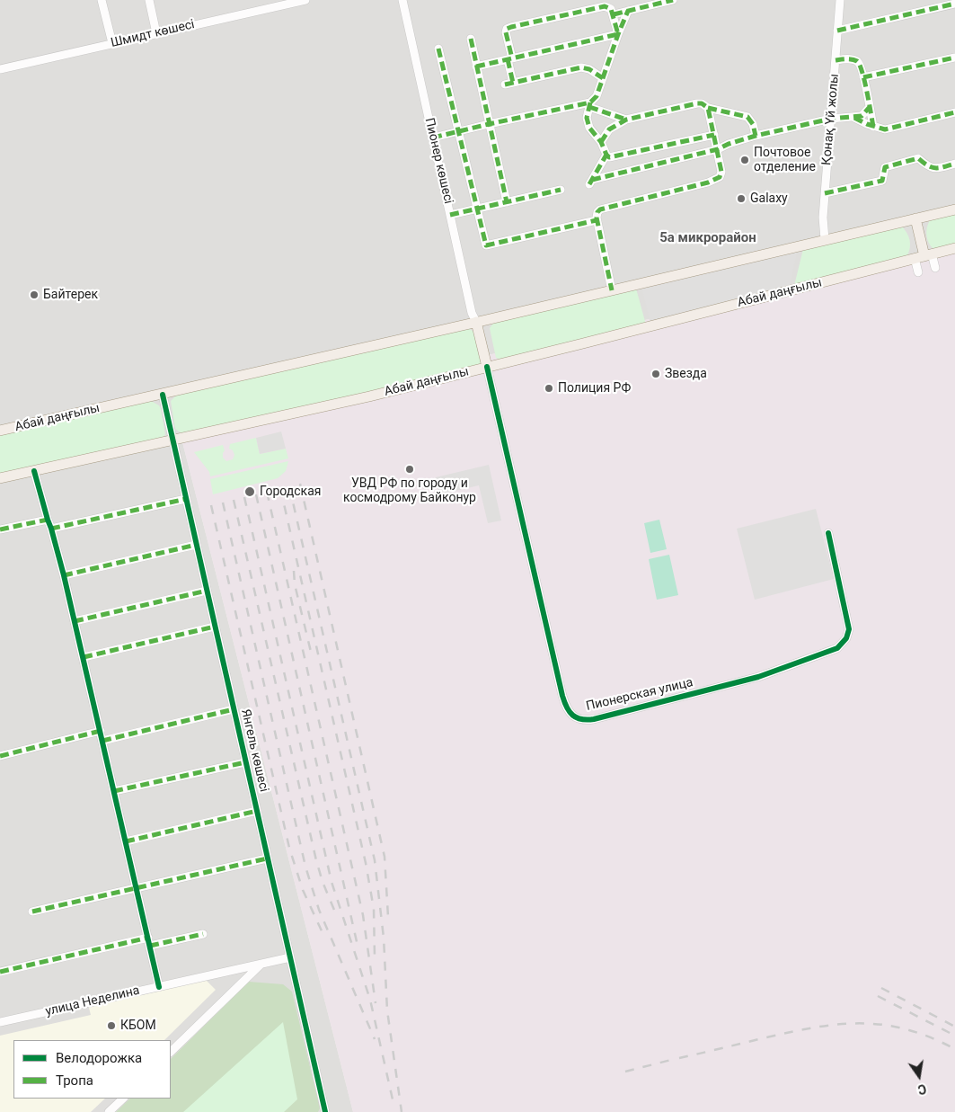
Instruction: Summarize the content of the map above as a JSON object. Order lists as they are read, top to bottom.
{
  "streets": {
    "main road": ["Абай даңғылы", "Пионерская улица"],
    "street": [
      "Шмидт көшесі",
      "Қонақ Үй жолы",
      "Пионер көшесі",
      "Янгель көшесі",
      "улица Неделина"
    ]
  },
  "crossings": [
    ["Қонақ Үй жолы", "Абай даңғылы"],
    ["Пионер көшесі", "Абай даңғылы"],
    ["Пионер көшесі", "Пионерская улица"],
    ["Абай даңғылы", "Пионерская улица"],
    ["Абай даңғылы", "Янгель көшесі"],
    ["Янгель көшесі", "улица Неделина"]
  ],
  "districts": ["5а микрорайон"],
  "places": [
    "Почтовое отделение",
    "Galaxy",
    "Байтерек",
    "Звезда",
    "Полиция РФ",
    "УВД РФ по городу и космодрому Байконур",
    "Городская",
    "КБОМ"
  ],
  "legend": ["Велодорожка", "Тропа"],
  "north": "bottom"
}
